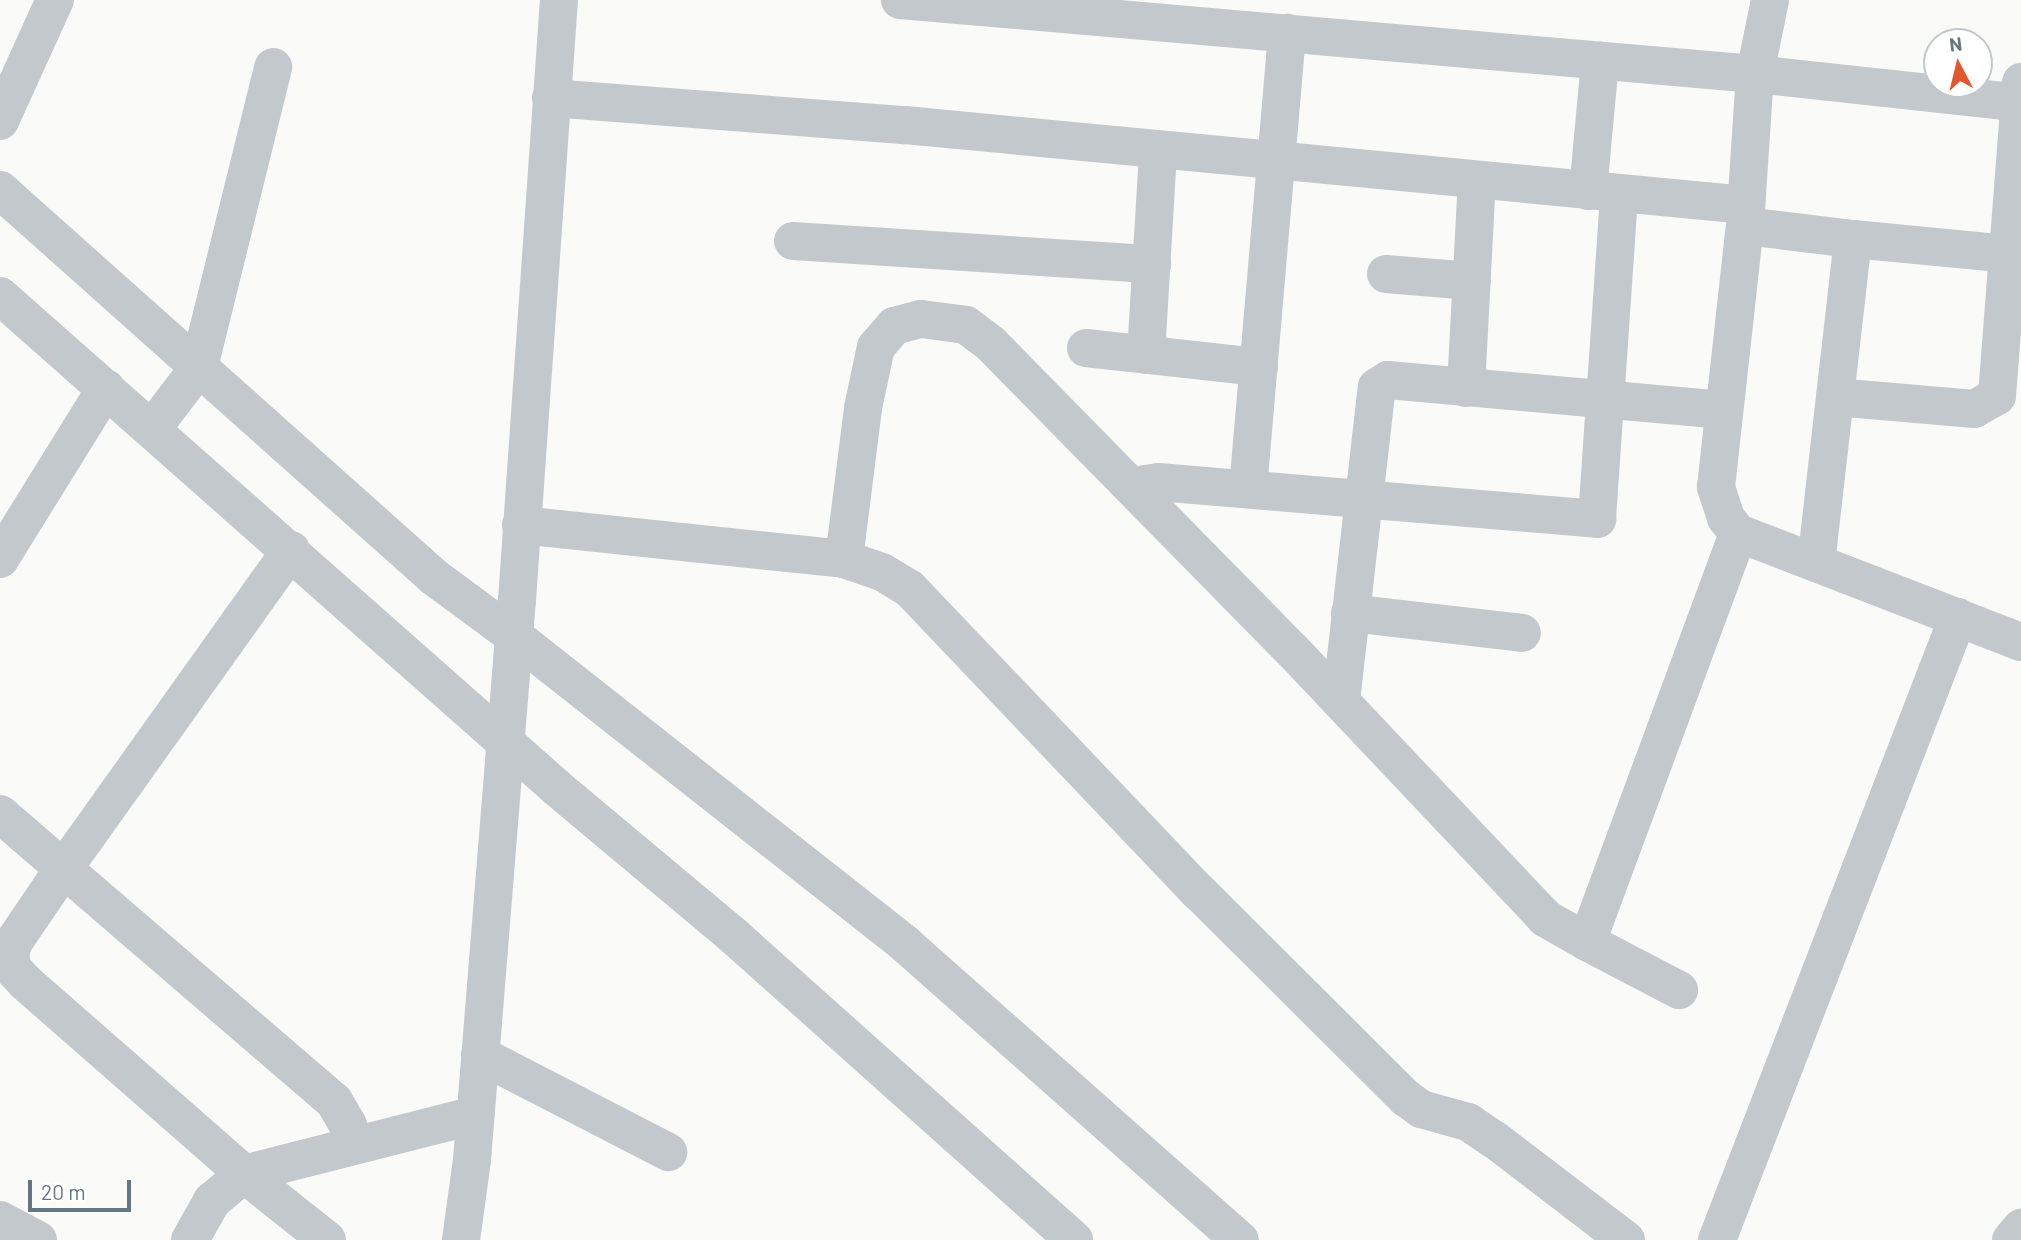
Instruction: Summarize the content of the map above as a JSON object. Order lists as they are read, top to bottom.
{
  "scale_bar": "20 m",
  "north": "top"
}
